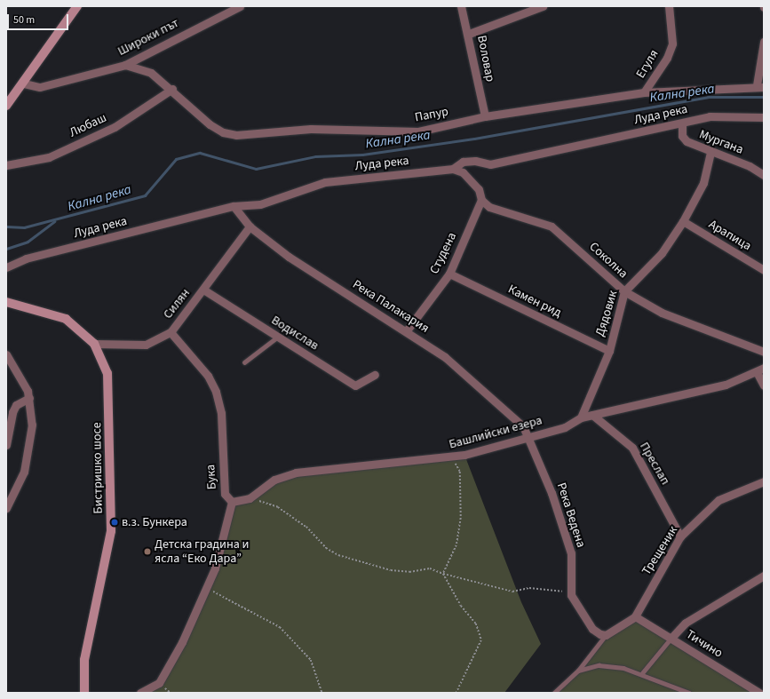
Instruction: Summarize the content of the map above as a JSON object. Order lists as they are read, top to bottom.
{
  "streets": {
    "street": [
      "Широки път",
      "Воловар",
      "Егуля",
      "Папур",
      "Луда река",
      "Любаш",
      "Мургана",
      "Арапица",
      "Студена",
      "Соколна",
      "Камен рид",
      "Силян",
      "Река Палакария",
      "Дядовик",
      "Водислав",
      "Башлийски езера",
      "Преслап",
      "Бистришко шосе",
      "Бука",
      "Река Ведена",
      "Трещеник",
      "Тичино"
    ]
  },
  "crossings": [
    ["Широки път", "Папур"],
    ["Воловар", "Папур"],
    ["Егуля", "Папур"],
    ["Папур", "Любаш"],
    ["Луда река", "Мургана"],
    ["Луда река", "Река Палакария"],
    ["Мургана", "Дядовик"],
    ["Арапица", "Дядовик"],
    ["Студена", "Соколна"],
    ["Студена", "Камен рид"],
    ["Студена", "Река Палакария"],
    ["Соколна", "Дядовик"],
    ["Камен рид", "Дядовик"],
    ["Силян", "Река Палакария"],
    ["Силян", "Водислав"],
    ["Силян", "Бистришко шосе"],
    ["Силян", "Бука"],
    ["Река Палакария", "Башлийски езера"],
    ["Река Палакария", "Река Ведена"],
    ["Дядовик", "Башлийски езера"],
    ["Башлийски езера", "Преслап"],
    ["Башлийски езера", "Бука"],
    ["Башлийски езера", "Река Ведена"],
    ["Преслап", "Трещеник"],
    ["Трещеник", "Тичино"]
  ],
  "water": ["Кална река"],
  "places": ["в.з. Бункера", "Детска градина и ясла “Еко Дара”"],
  "scale_bar": "50 m"
}
